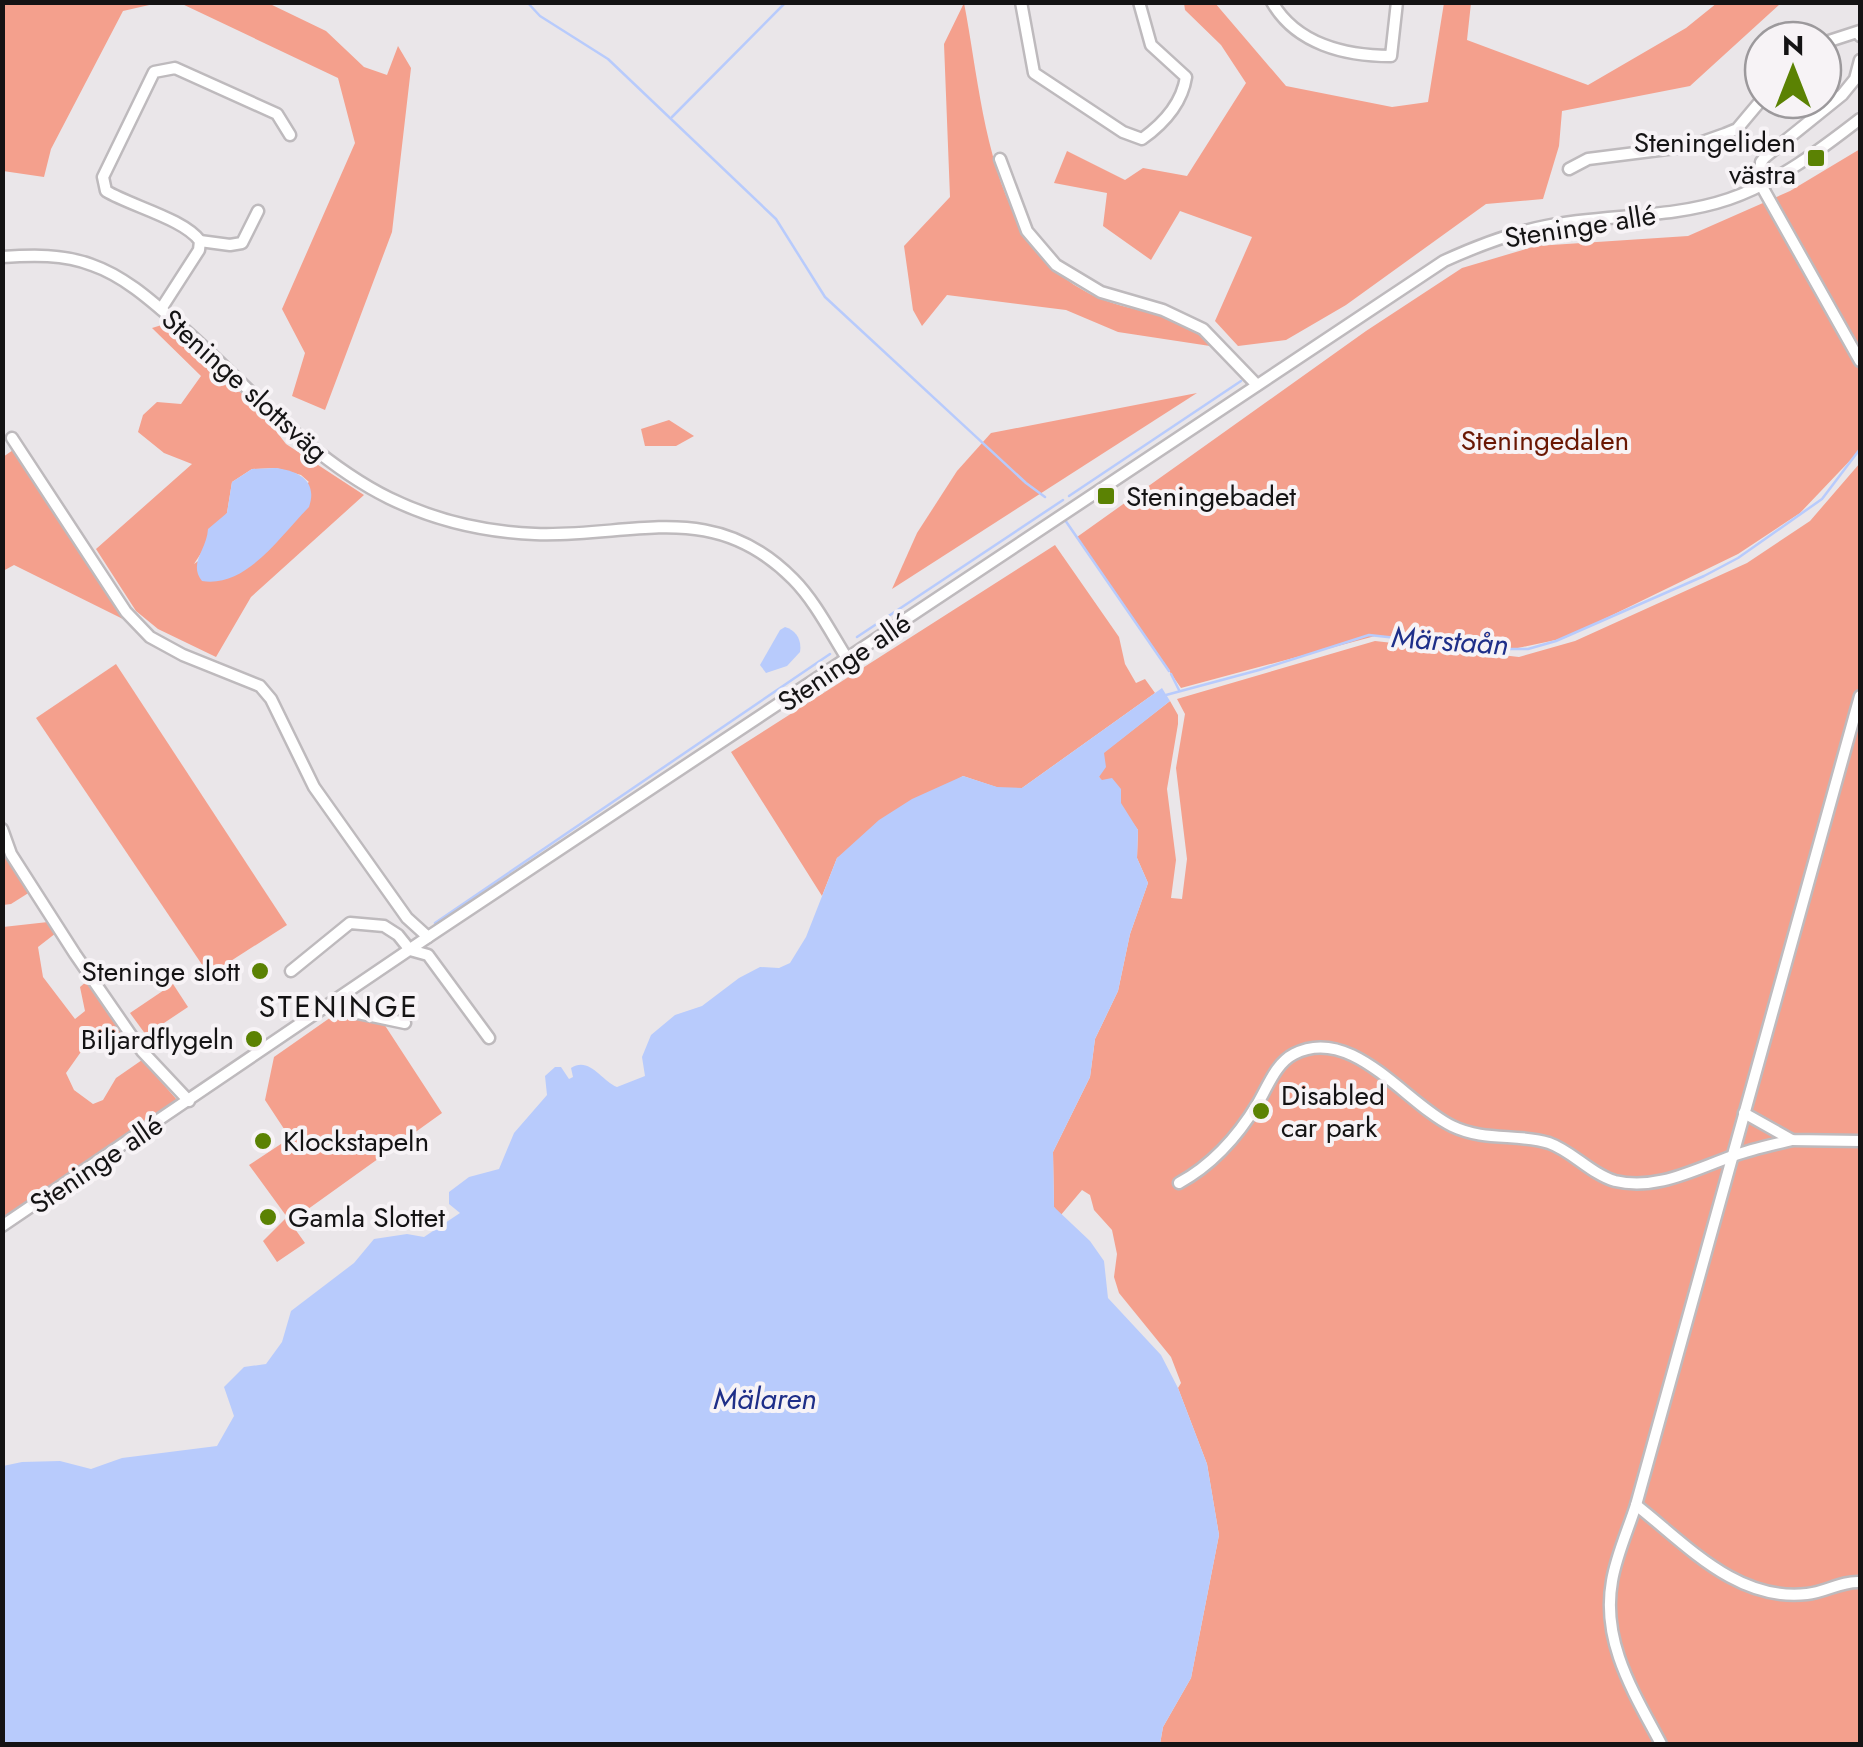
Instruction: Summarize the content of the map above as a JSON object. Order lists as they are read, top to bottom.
{
  "streets": {
    "street": ["Steninge allé", "Steninge slottsväg"]
  },
  "crossings": [
    ["Steninge allé", "Steninge slottsväg"]
  ],
  "districts": ["STENINGE"],
  "water": ["Märstaån", "Mälaren"],
  "parks": ["Steningedalen"],
  "places": {
    "transit": ["Steningeliden västra", "Steningebadet"],
    "other": [
      "Steninge slott",
      "Biljardflygeln",
      "Disabled car park",
      "Klockstapeln",
      "Gamla Slottet"
    ]
  },
  "north": "top"
}
